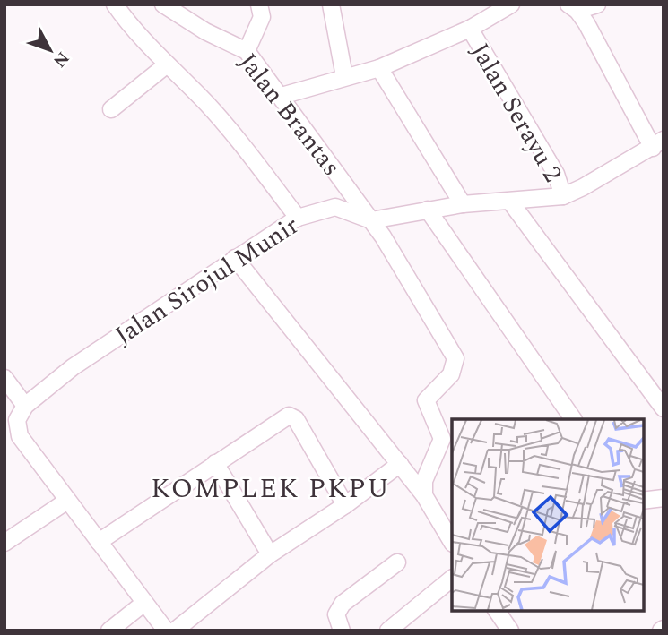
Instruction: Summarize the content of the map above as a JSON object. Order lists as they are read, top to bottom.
{
  "streets": {
    "street": ["Jalan Serayu 2", "Jalan Brantas", "Jalan Sirojul Munir"]
  },
  "crossings": [
    ["Jalan Brantas", "Jalan Sirojul Munir"]
  ],
  "districts": ["KOMPLEK PKPU"],
  "north": "bottom right"
}
